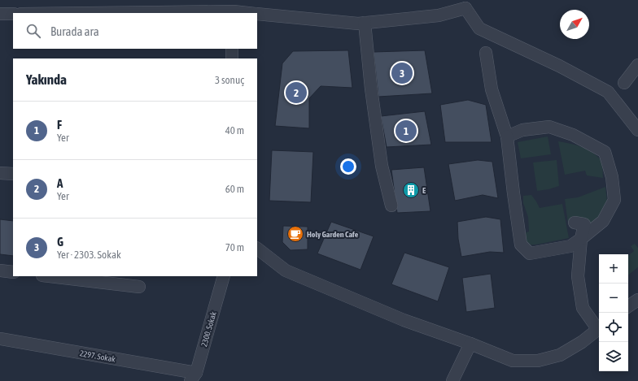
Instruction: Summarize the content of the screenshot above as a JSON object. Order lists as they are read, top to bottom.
{
  "streets": {
    "street": ["2300. Sokak", "2297. Sokak"]
  },
  "crossings": [
    ["2300. Sokak", "2297. Sokak"]
  ],
  "places": {
    "building": ["E"],
    "cafe": ["Holy Garden Cafe"]
  },
  "north": "top right",
  "page": {
    "search": "Burada ara",
    "heading": ["Yakında", "3 sonuç"],
    "pins": ["3", "2", "1"],
    "list": [
      {
        "mark": "1",
        "name": "F",
        "note": "Yer",
        "value": "40 m"
      },
      {
        "mark": "2",
        "name": "A",
        "note": "Yer",
        "value": "60 m"
      },
      {
        "mark": "3",
        "name": "G",
        "note": "Yer · 2303. Sokak",
        "value": "70 m"
      }
    ],
    "map_buttons": ["+", "−"]
  }
}
